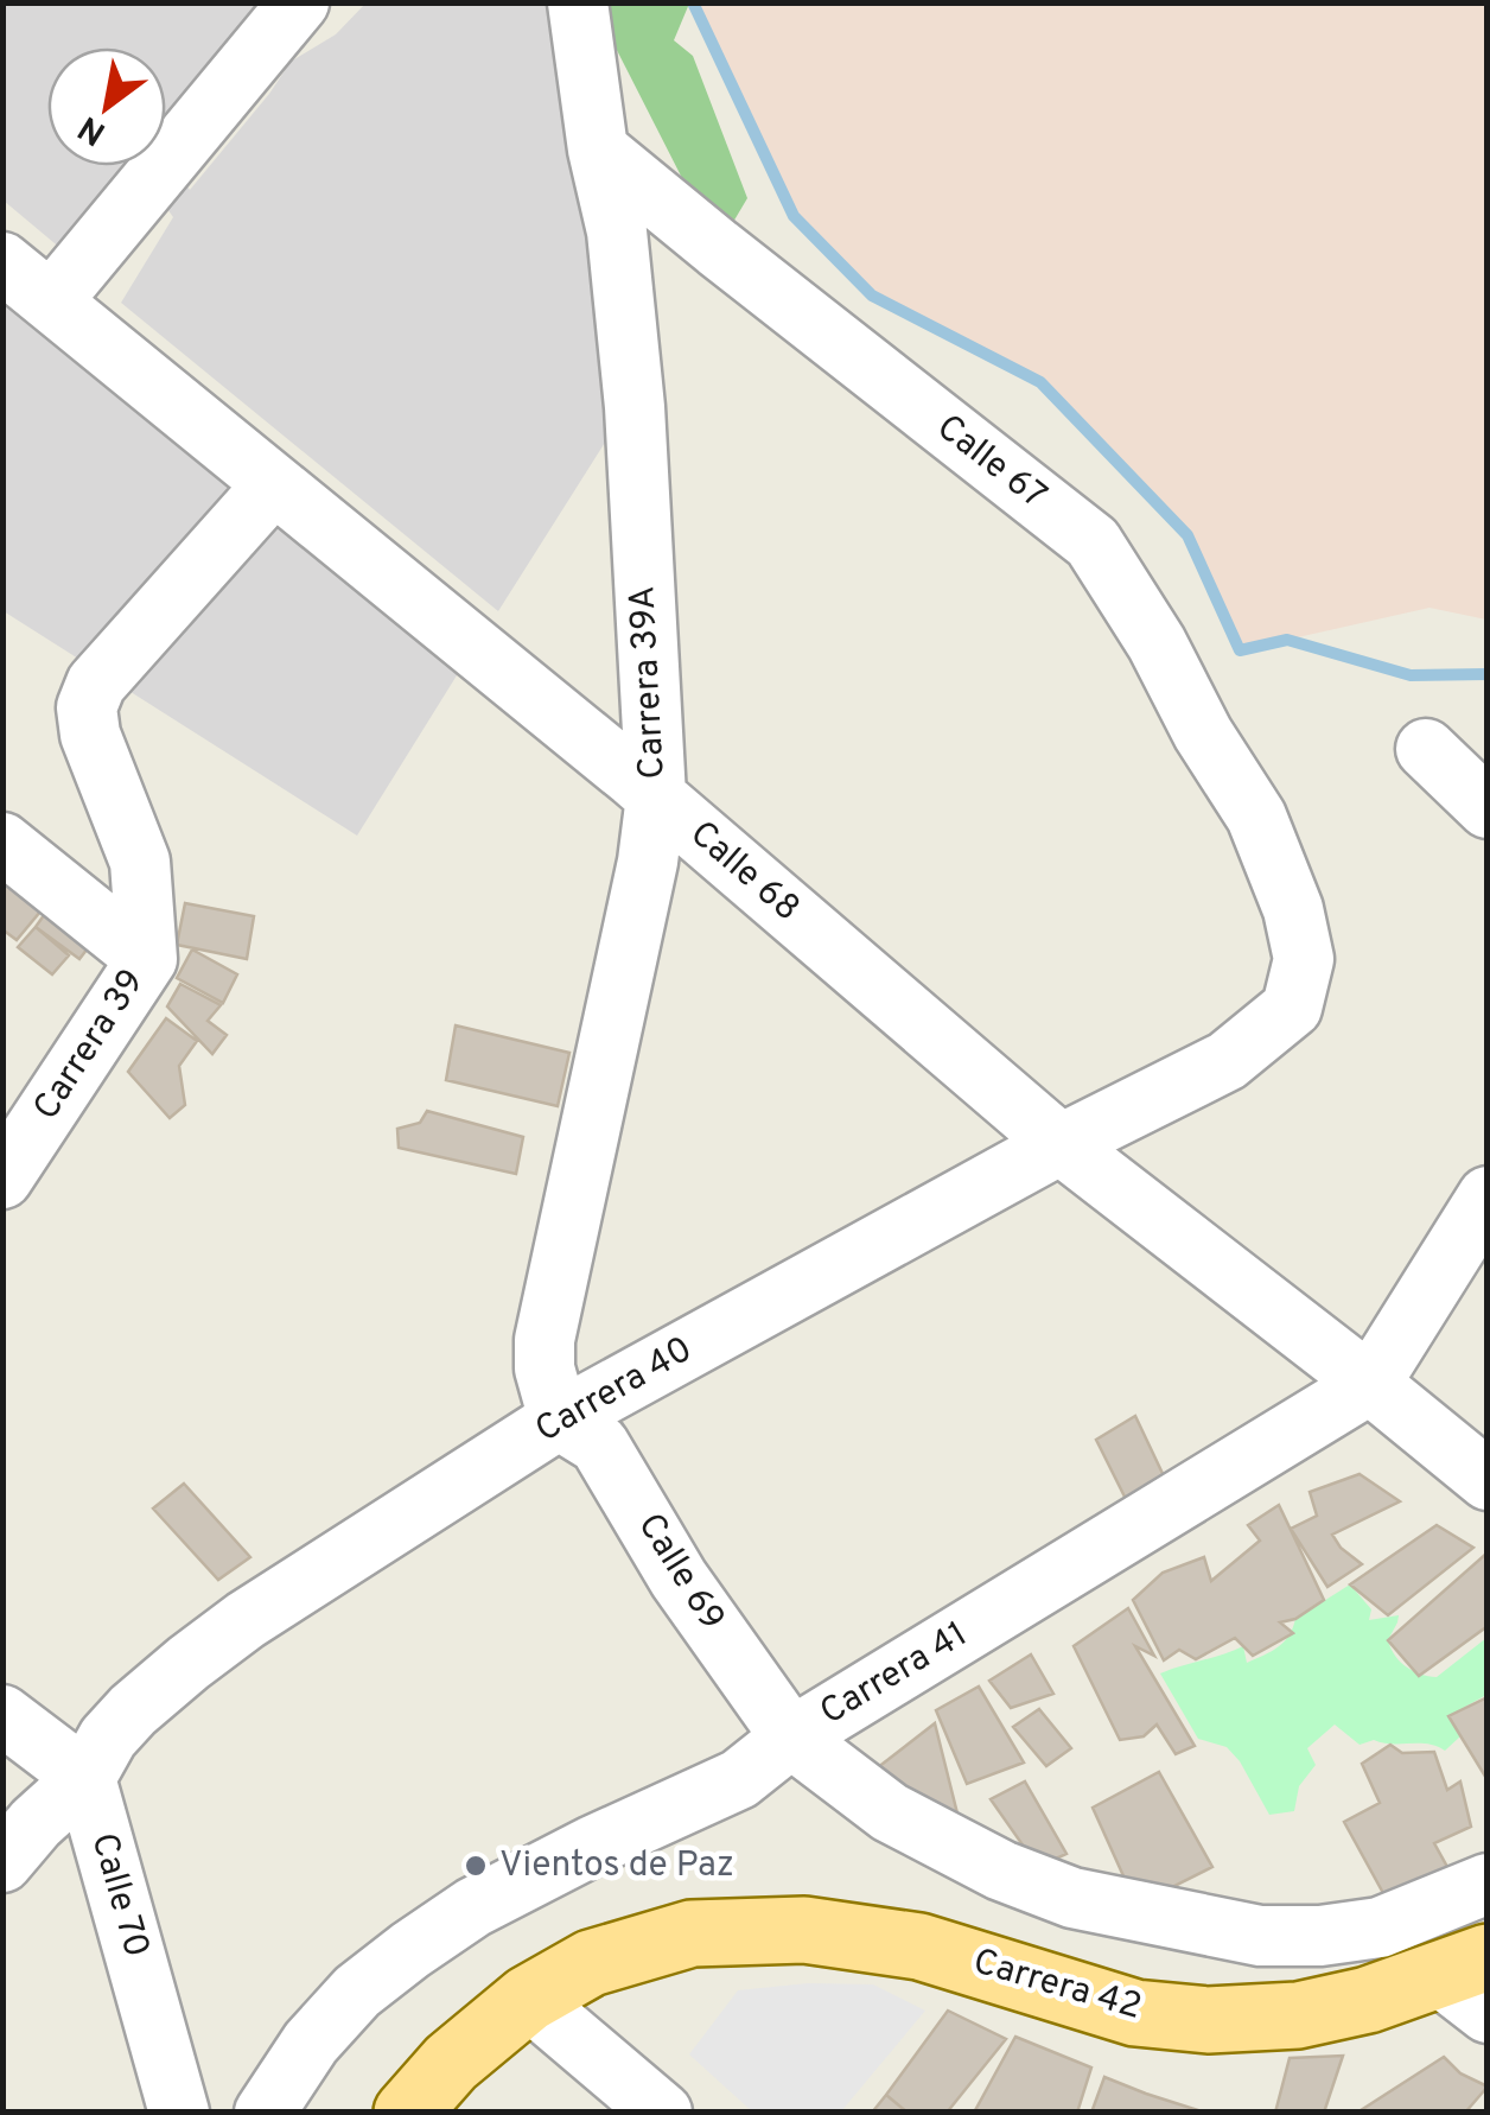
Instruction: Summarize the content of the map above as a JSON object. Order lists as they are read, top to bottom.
{
  "streets": {
    "main road": ["Carrera 42"],
    "street": [
      "Calle 67",
      "Carrera 39A",
      "Calle 68",
      "Carrera 39",
      "Carrera 40",
      "Calle 69",
      "Carrera 41",
      "Calle 70"
    ]
  },
  "crossings": [
    ["Calle 67", "Carrera 39A"],
    ["Calle 67", "Carrera 40"],
    ["Carrera 39A", "Calle 68"],
    ["Carrera 39A", "Carrera 40"],
    ["Carrera 39A", "Calle 69"],
    ["Calle 68", "Carrera 39"],
    ["Calle 68", "Carrera 40"],
    ["Calle 68", "Carrera 41"],
    ["Carrera 40", "Calle 69"],
    ["Carrera 40", "Calle 70"],
    ["Calle 69", "Carrera 41"]
  ],
  "places": ["Vientos de Paz"],
  "north": "bottom left"
}
